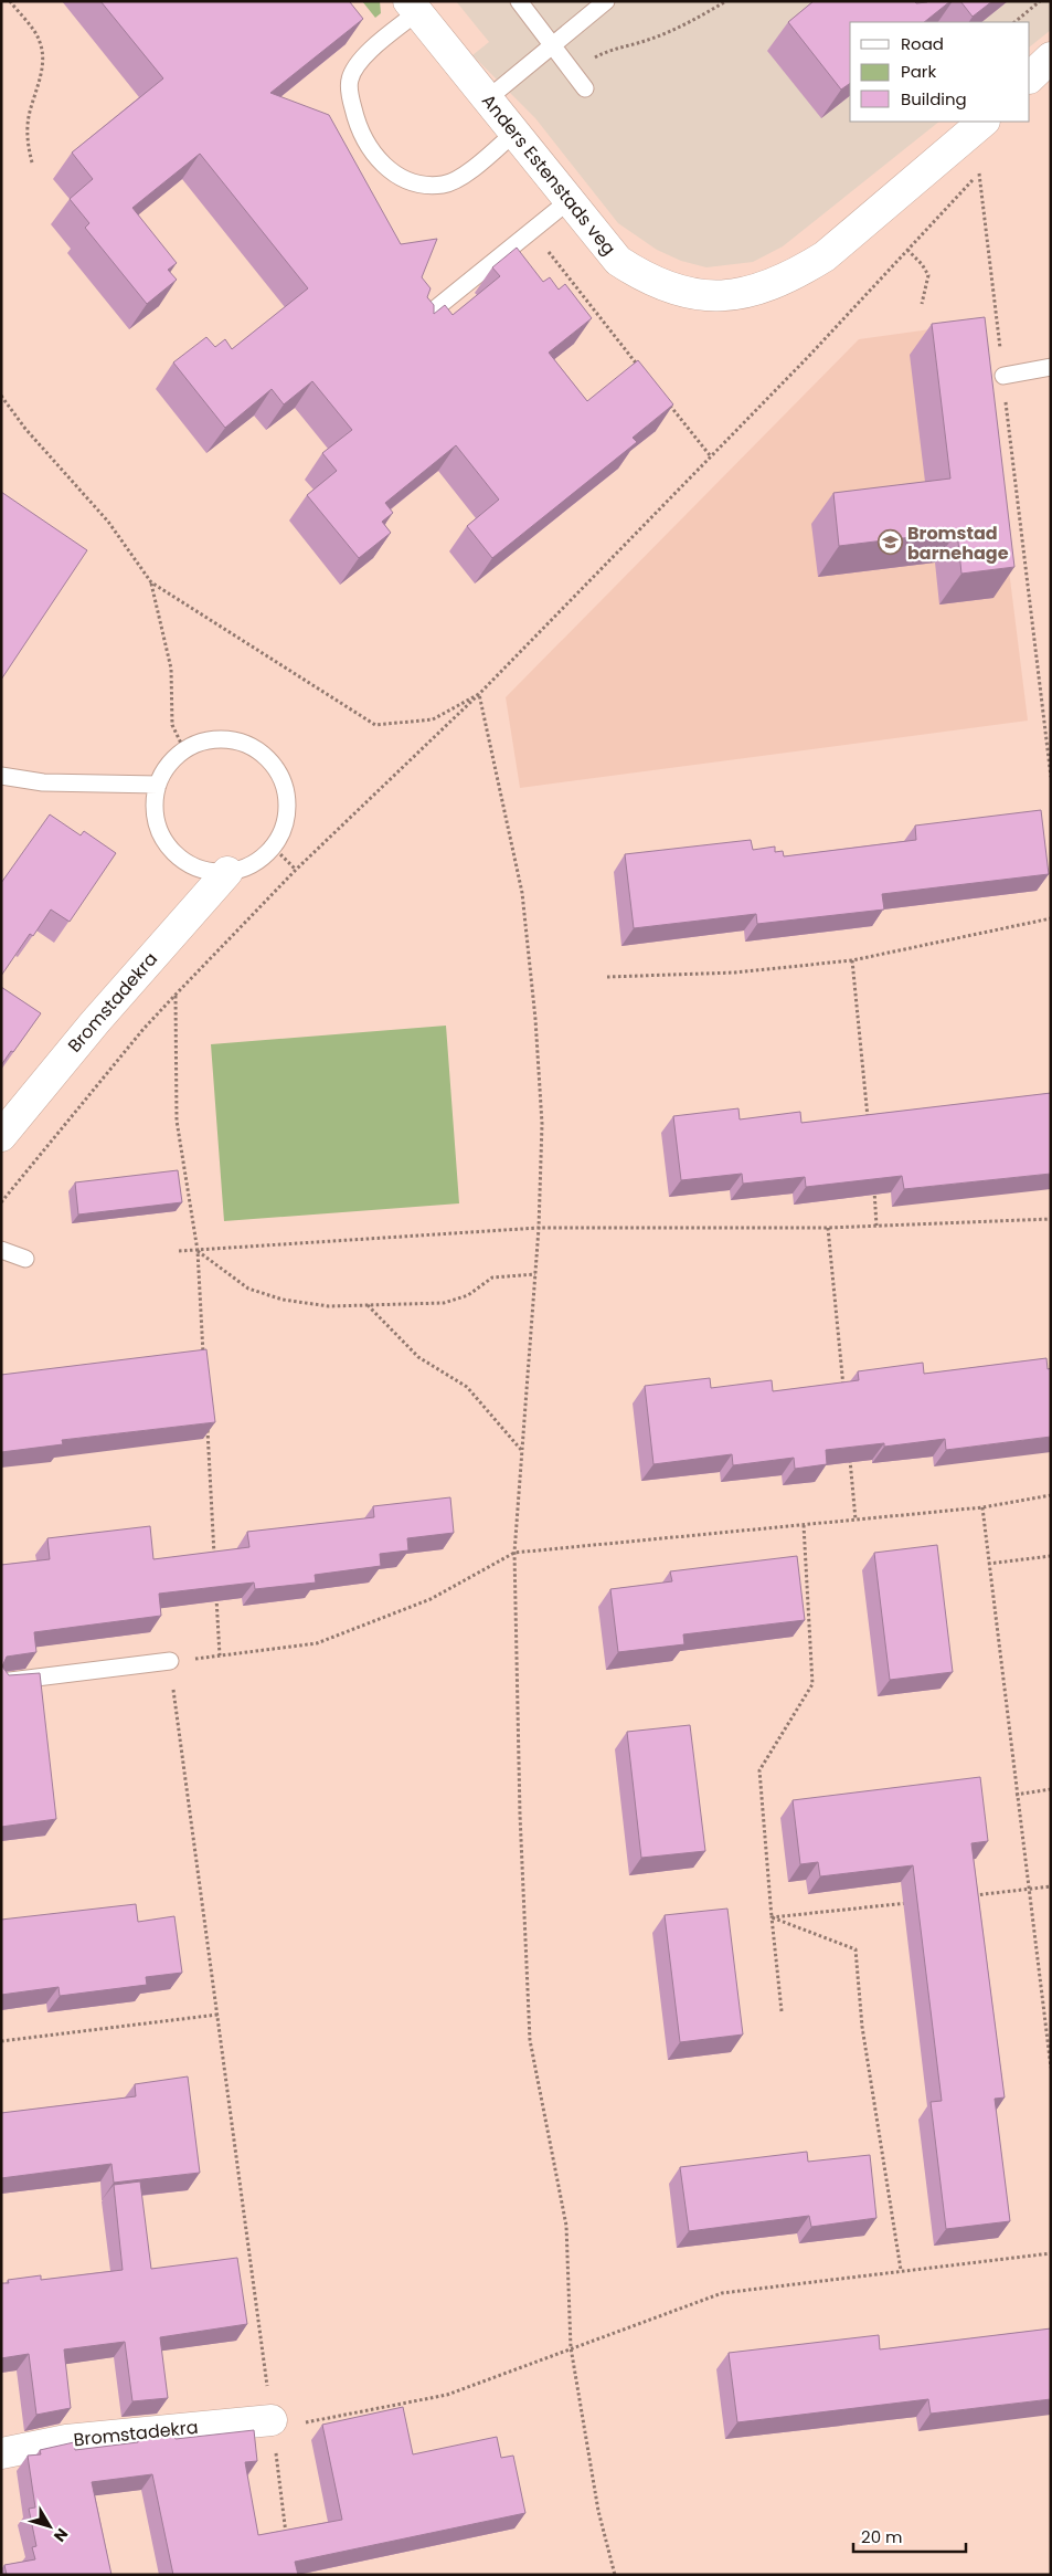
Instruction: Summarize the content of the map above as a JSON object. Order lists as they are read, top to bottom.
{
  "streets": {
    "street": ["Anders Estenstads veg", "Bromstadekra"]
  },
  "places": {
    "school or university": ["Bromstad barnehage"]
  },
  "legend": ["Road", "Park", "Building"],
  "scale_bar": "20 m",
  "north": "bottom right"
}
